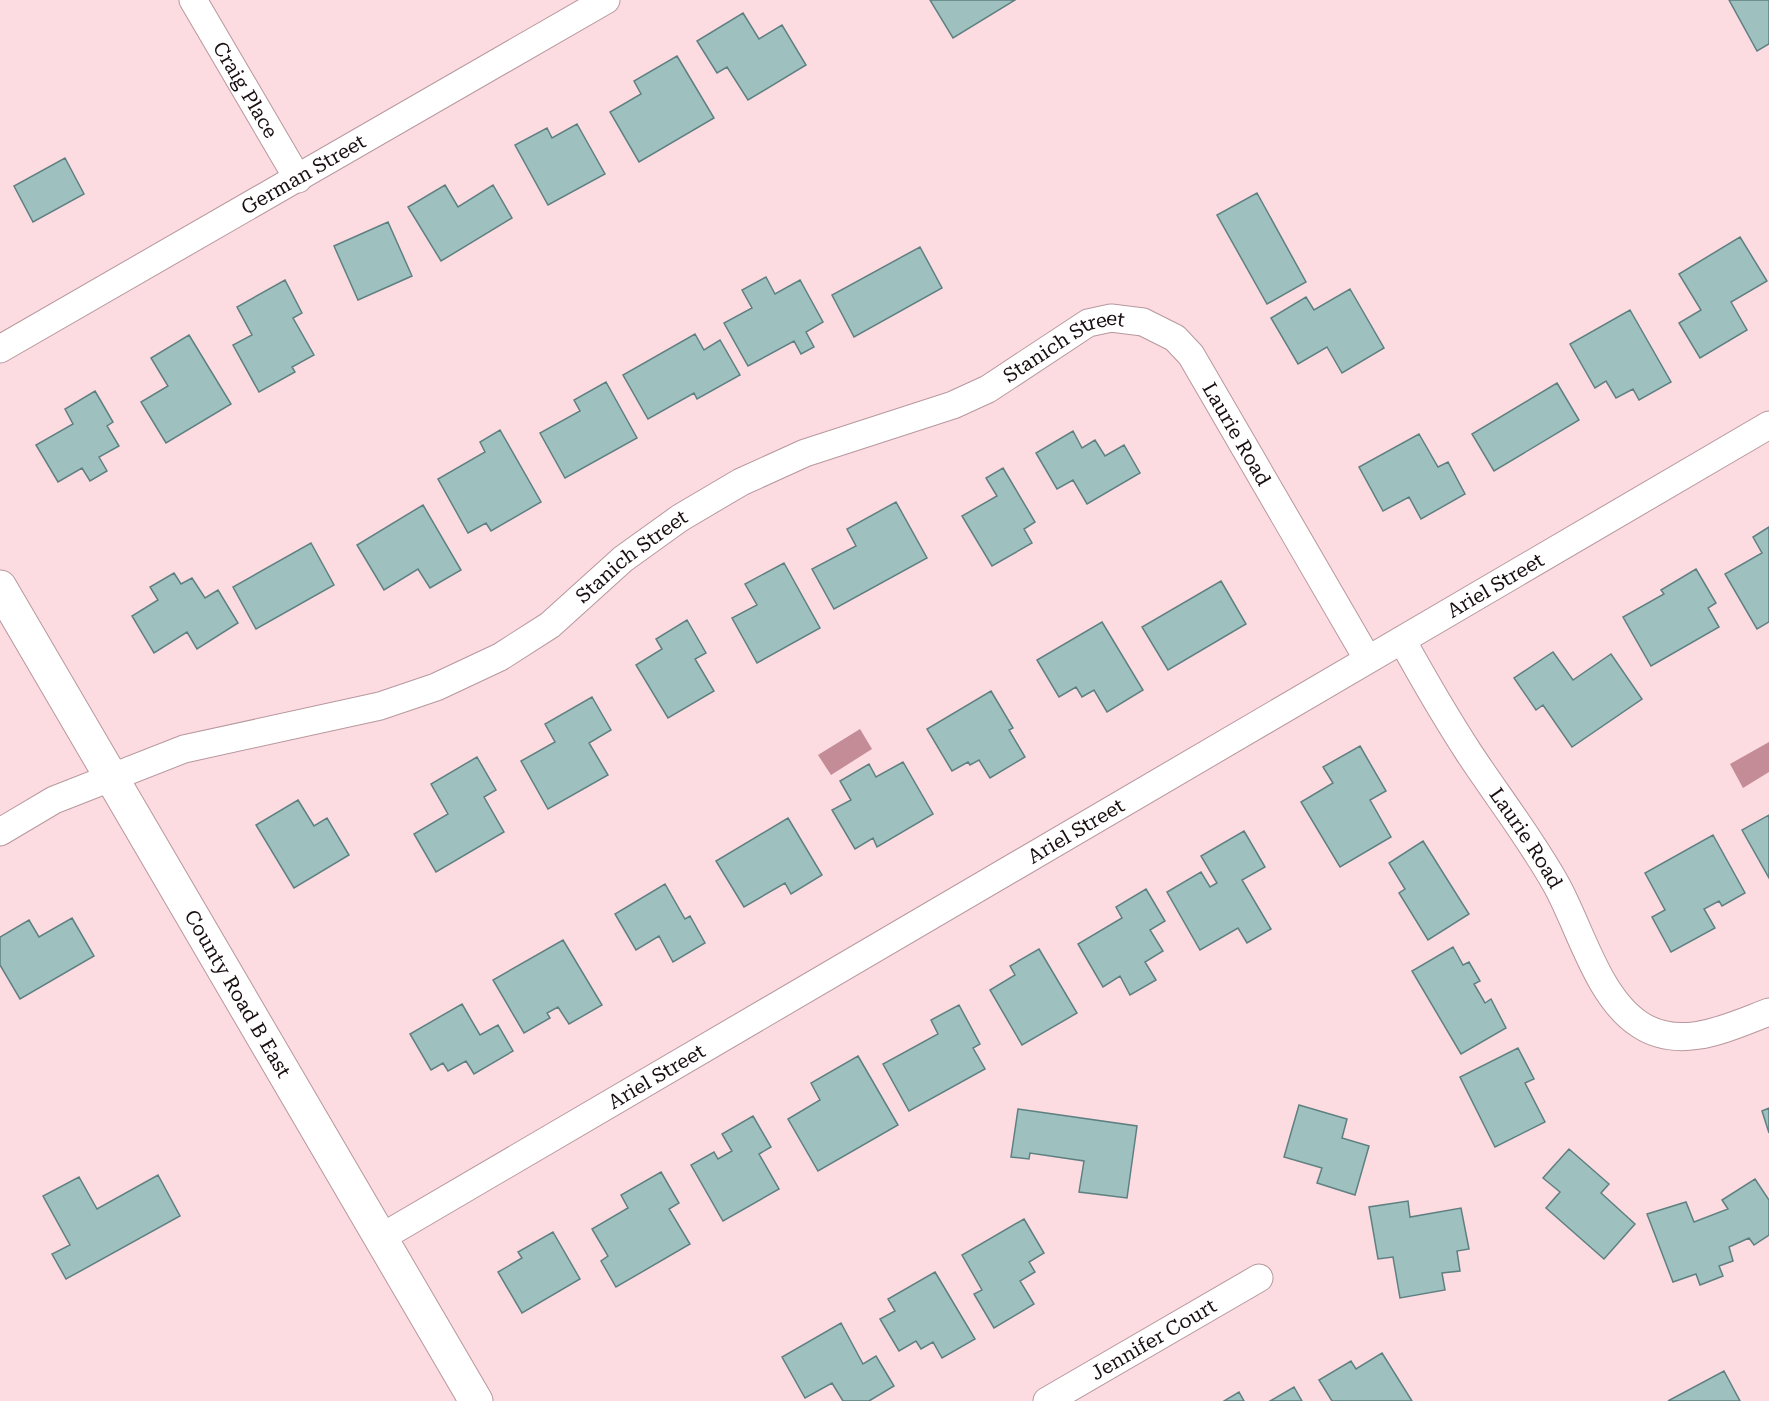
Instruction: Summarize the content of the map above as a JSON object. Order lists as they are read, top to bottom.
{
  "streets": {
    "street": [
      "Craig Place",
      "German Street",
      "Stanich Street",
      "Laurie Road",
      "Ariel Street",
      "County Road B East",
      "Jennifer Court"
    ]
  },
  "crossings": [
    ["Craig Place", "German Street"],
    ["Stanich Street", "Laurie Road"],
    ["Stanich Street", "County Road B East"],
    ["Laurie Road", "Ariel Street"],
    ["Ariel Street", "County Road B East"]
  ]
}
